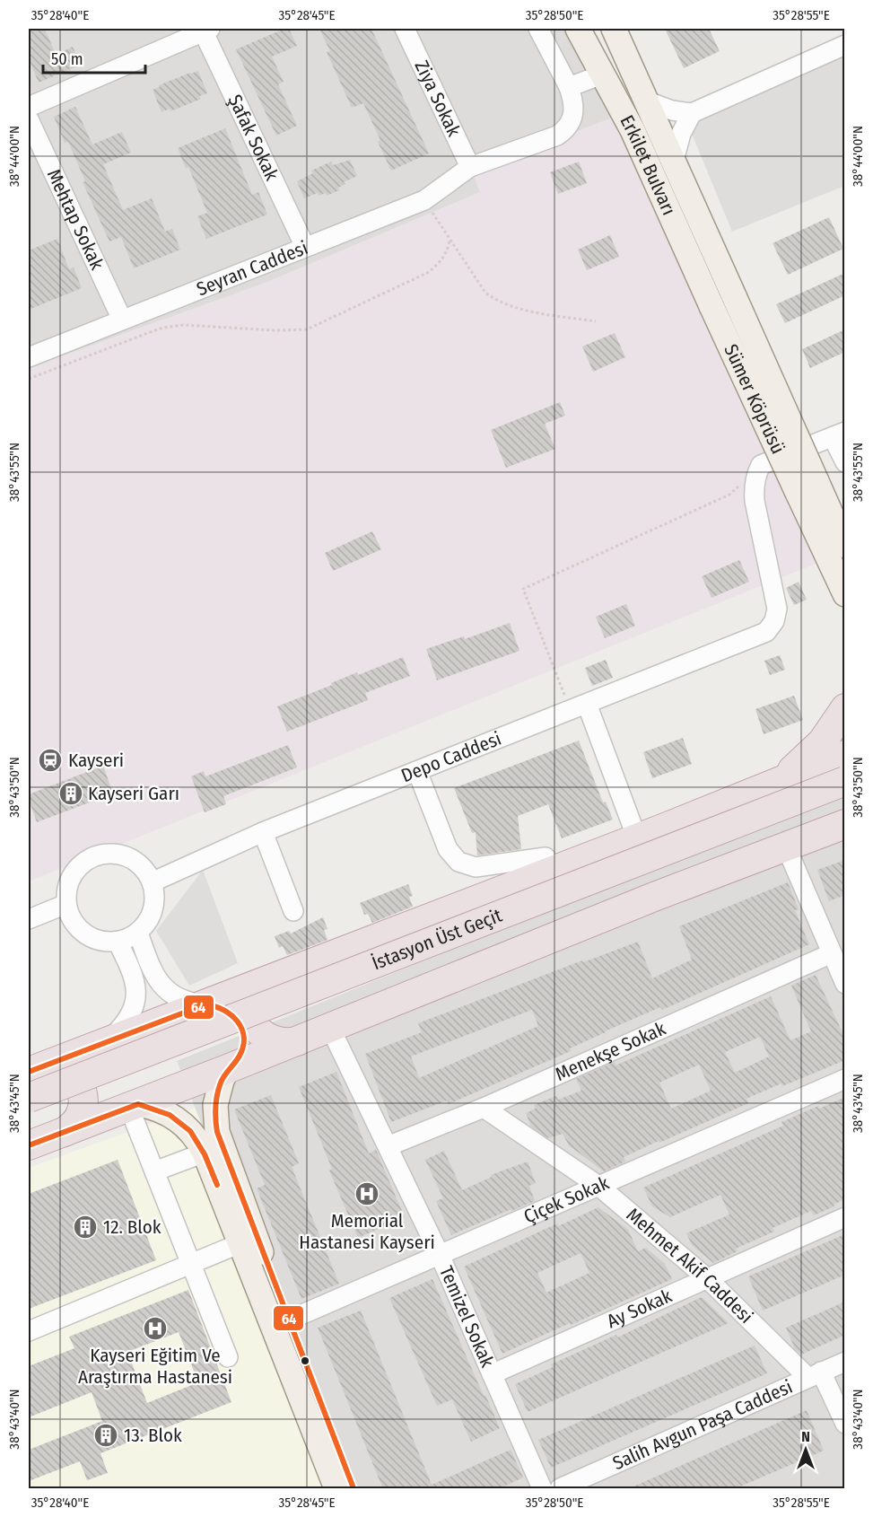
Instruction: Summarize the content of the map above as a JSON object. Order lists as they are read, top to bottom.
{
  "streets": {
    "highway": ["İstasyon Üst Geçit"],
    "main road": ["Erkilet Bulvarı", "Sümer Köprüsü"],
    "street": [
      "Ziya Sokak",
      "Şafak Sokak",
      "Mehtap Sokak",
      "Seyran Caddesi",
      "Depo Caddesi",
      "Menekşe Sokak",
      "Çiçek Sokak",
      "Mehmet Akif Caddesi",
      "Ay Sokak",
      "Temizel Sokak",
      "Salih Avgun Paşa Caddesi"
    ]
  },
  "crossings": [
    ["Ziya Sokak", "Seyran Caddesi"],
    ["Şafak Sokak", "Seyran Caddesi"],
    ["Erkilet Bulvarı", "Sümer Köprüsü"],
    ["Mehtap Sokak", "Seyran Caddesi"],
    ["Menekşe Sokak", "Mehmet Akif Caddesi"],
    ["Menekşe Sokak", "Temizel Sokak"],
    ["Çiçek Sokak", "Mehmet Akif Caddesi"],
    ["Çiçek Sokak", "Temizel Sokak"],
    ["Mehmet Akif Caddesi", "Ay Sokak"],
    ["Mehmet Akif Caddesi", "Salih Avgun Paşa Caddesi"],
    ["Ay Sokak", "Temizel Sokak"]
  ],
  "places": {
    "station": ["Kayseri"],
    "building": ["Kayseri Garı", "12. Blok", "13. Blok"],
    "hospital": ["Memorial Hastanesi Kayseri", "Kayseri Eğitim Ve Araştırma Hastanesi"]
  },
  "lines": ["transit line 64"],
  "scale_bar": "50 m",
  "north": "top",
  "coordinates": [
    "35°28'40\"E",
    "35°28'45\"E",
    "35°28'50\"E",
    "35°28'55\"E",
    "38°44'00\"N",
    "38°43'55\"N",
    "38°43'50\"N",
    "38°43'45\"N",
    "38°43'40\"N"
  ]
}
